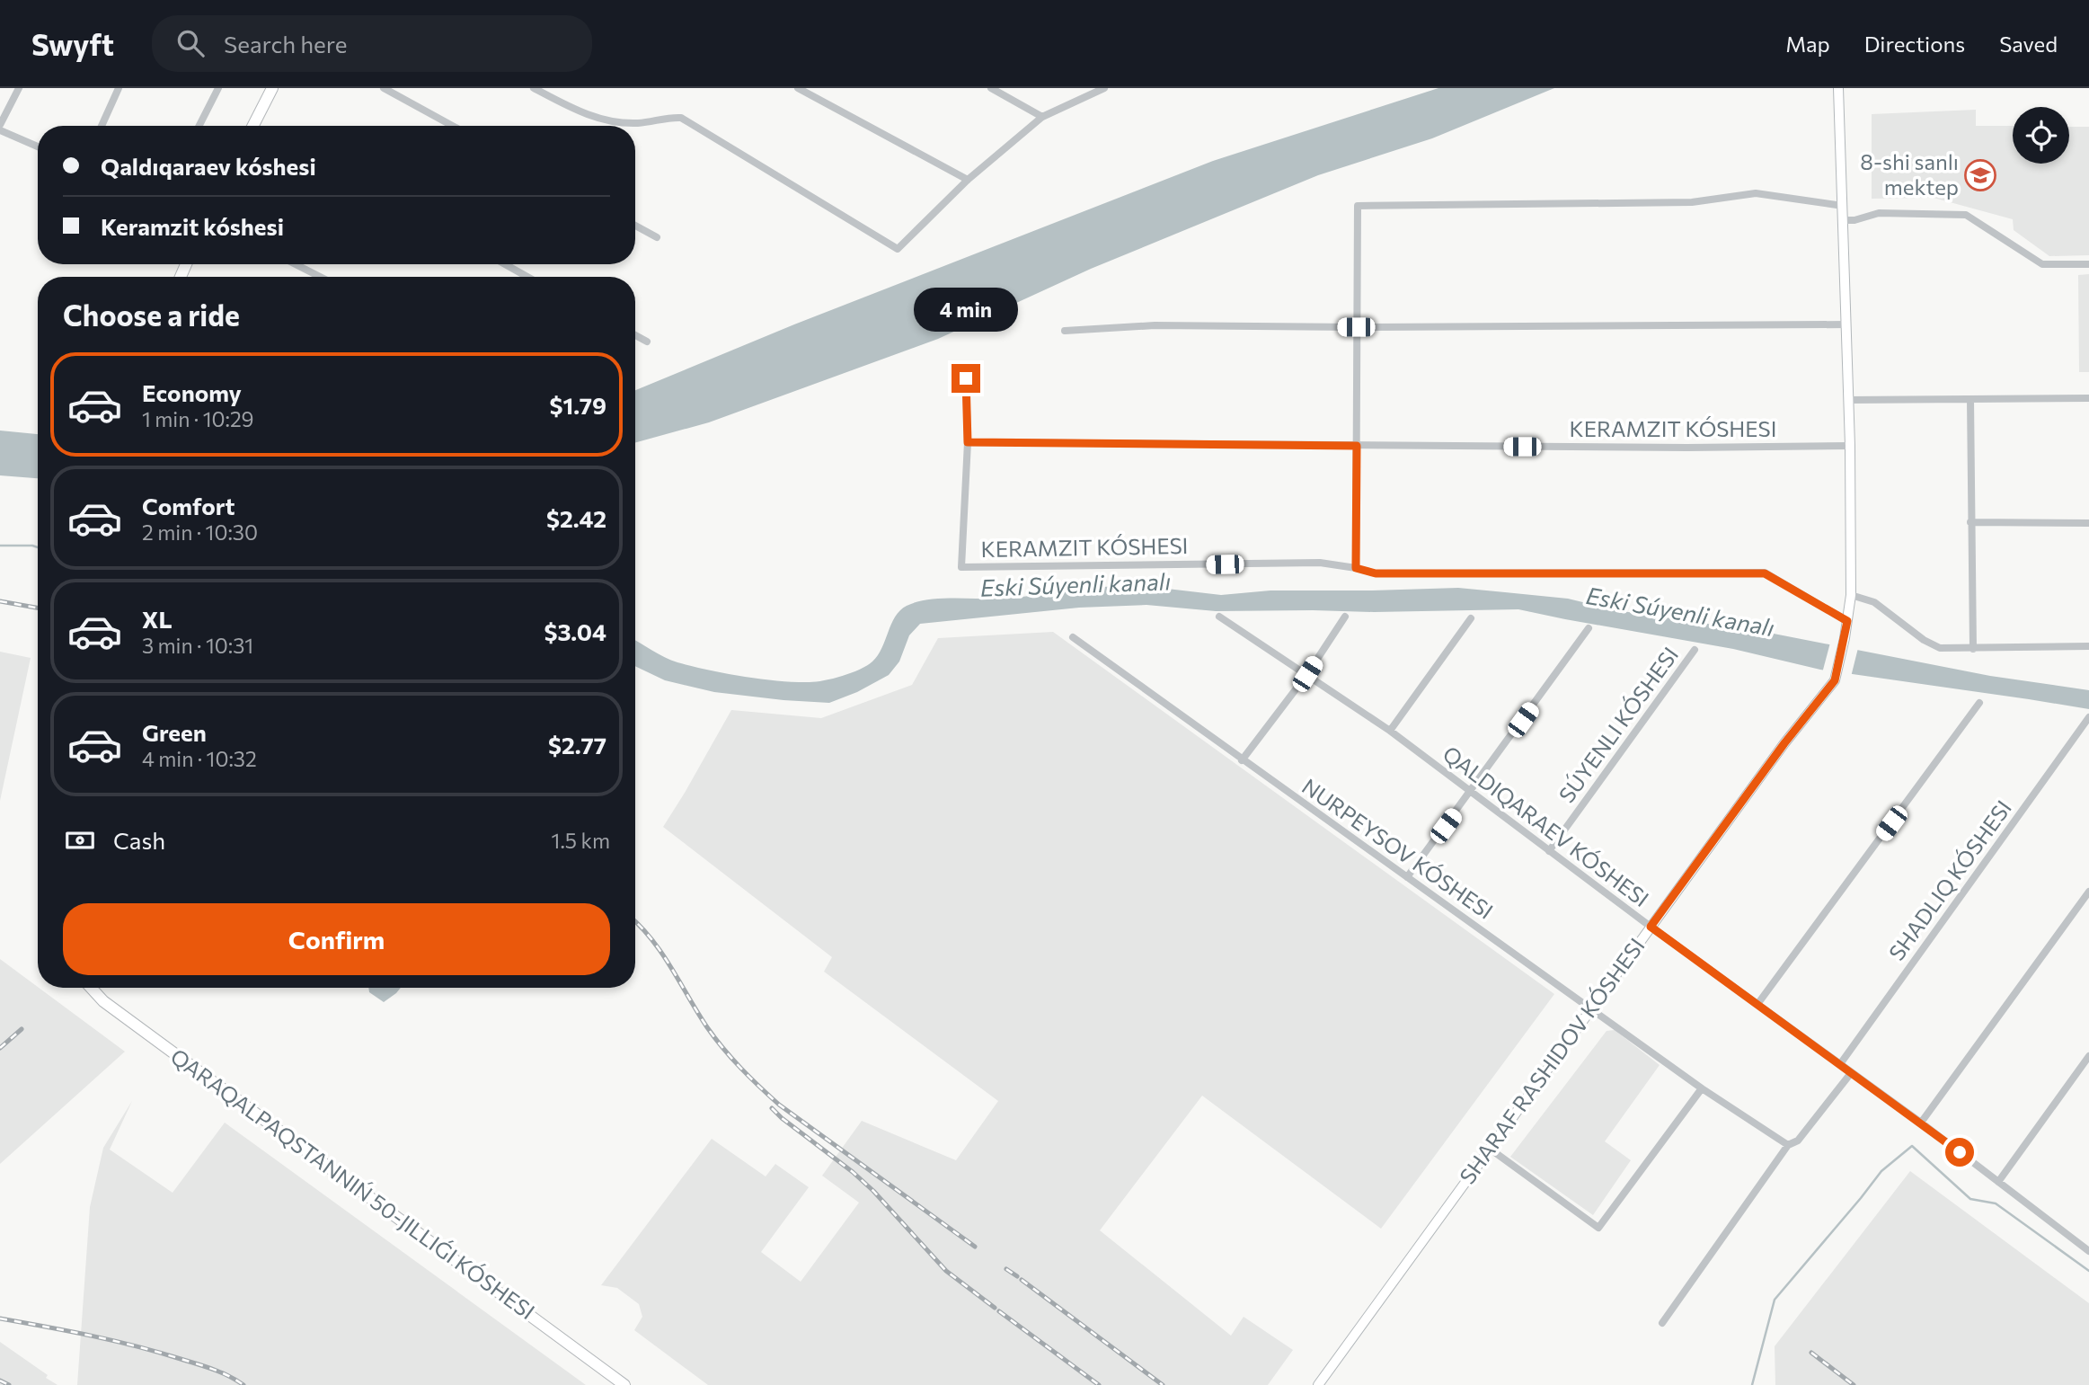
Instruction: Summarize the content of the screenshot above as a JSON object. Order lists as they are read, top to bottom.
{
  "streets": {
    "street": [
      "KERAMZIT KÓSHESI",
      "SÚYENLI KÓSHESI",
      "NURPEYSOV KÓSHESI",
      "SHARAF RASHIDOV KÓSHESI"
    ]
  },
  "crossings": [
    ["KERAMZIT KÓSHESI", "SHARAF RASHIDOV KÓSHESI"],
    ["NURPEYSOV KÓSHESI", "SHARAF RASHIDOV KÓSHESI"]
  ],
  "water": ["Eski Súyenli kanalı"],
  "places": {
    "school or university": ["8-shi sanlı mektep"]
  },
  "page": {
    "header": "Swyft",
    "search": "Search here",
    "nav": ["Map", "Directions", "Saved"],
    "banner": ["Qaldıqaraev kóshesi", "Keramzit kóshesi"],
    "heading": "Choose a ride",
    "bubble": "4 min",
    "list": [
      {
        "name": "Economy",
        "note": "1 min · 10:29",
        "value": "$1.79"
      },
      {
        "name": "Comfort",
        "note": "2 min · 10:30",
        "value": "$2.42"
      },
      {
        "name": "XL",
        "note": "3 min · 10:31",
        "value": "$3.04"
      },
      {
        "name": "Green",
        "note": "4 min · 10:32",
        "value": "$2.77"
      }
    ],
    "pay": ["Cash", "1.5 km"],
    "buttons": "Confirm"
  }
}
